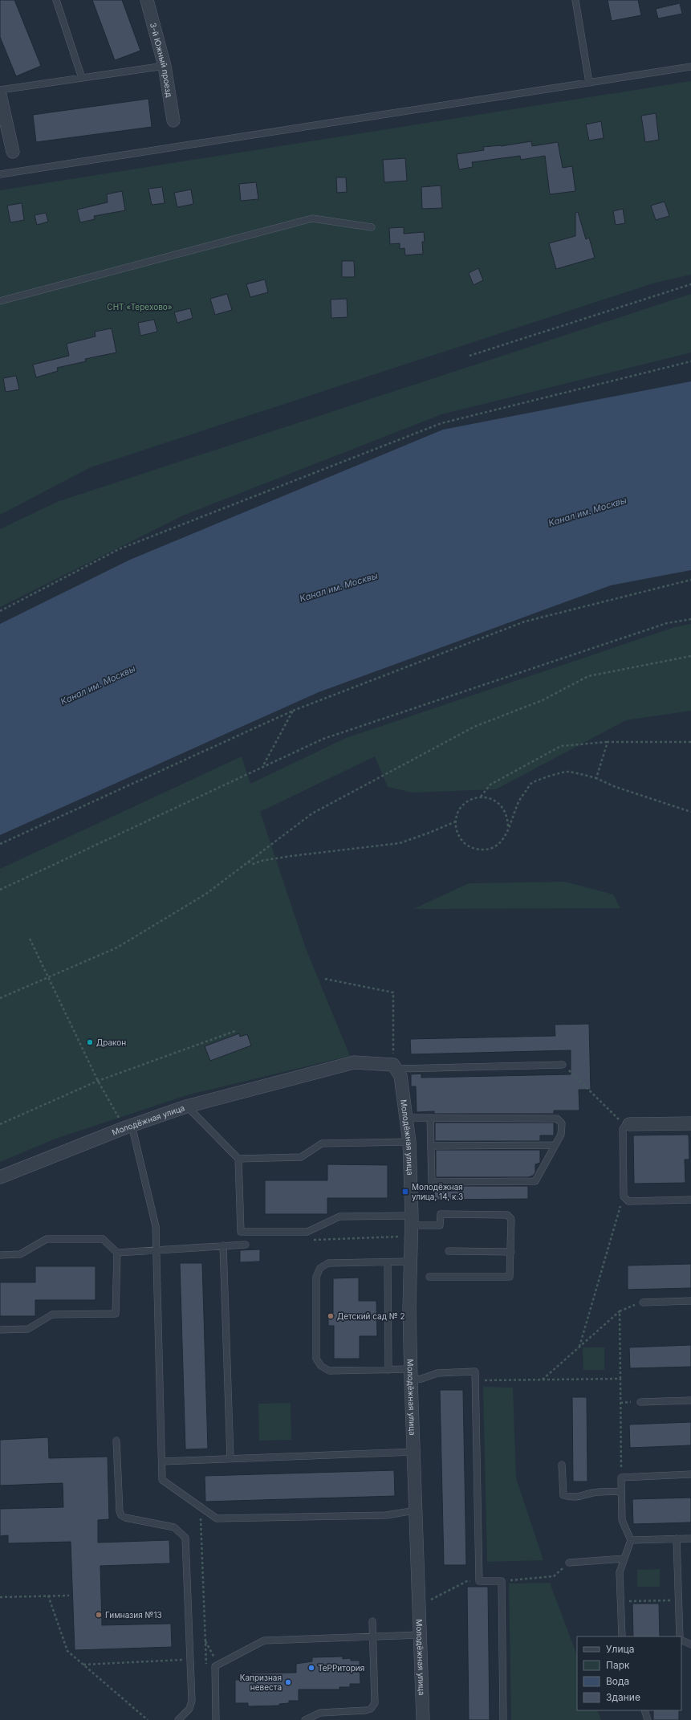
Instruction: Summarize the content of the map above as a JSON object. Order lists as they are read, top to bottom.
{
  "streets": {
    "street": ["3-й Южный проезд", "Молодёжная улица"]
  },
  "water": ["Канал им. Москвы"],
  "parks": ["СНТ «Терехово»"],
  "places": {
    "other": [
      "Дракон",
      "Детский сад № 2",
      "Гимназия №13",
      "ТеРРитория",
      "Капризная невеста"
    ],
    "transit": ["Молодёжная улица, 14, к.3"]
  },
  "legend": [
    "Улица",
    "Парк",
    "Вода",
    "Здание"
  ]
}
